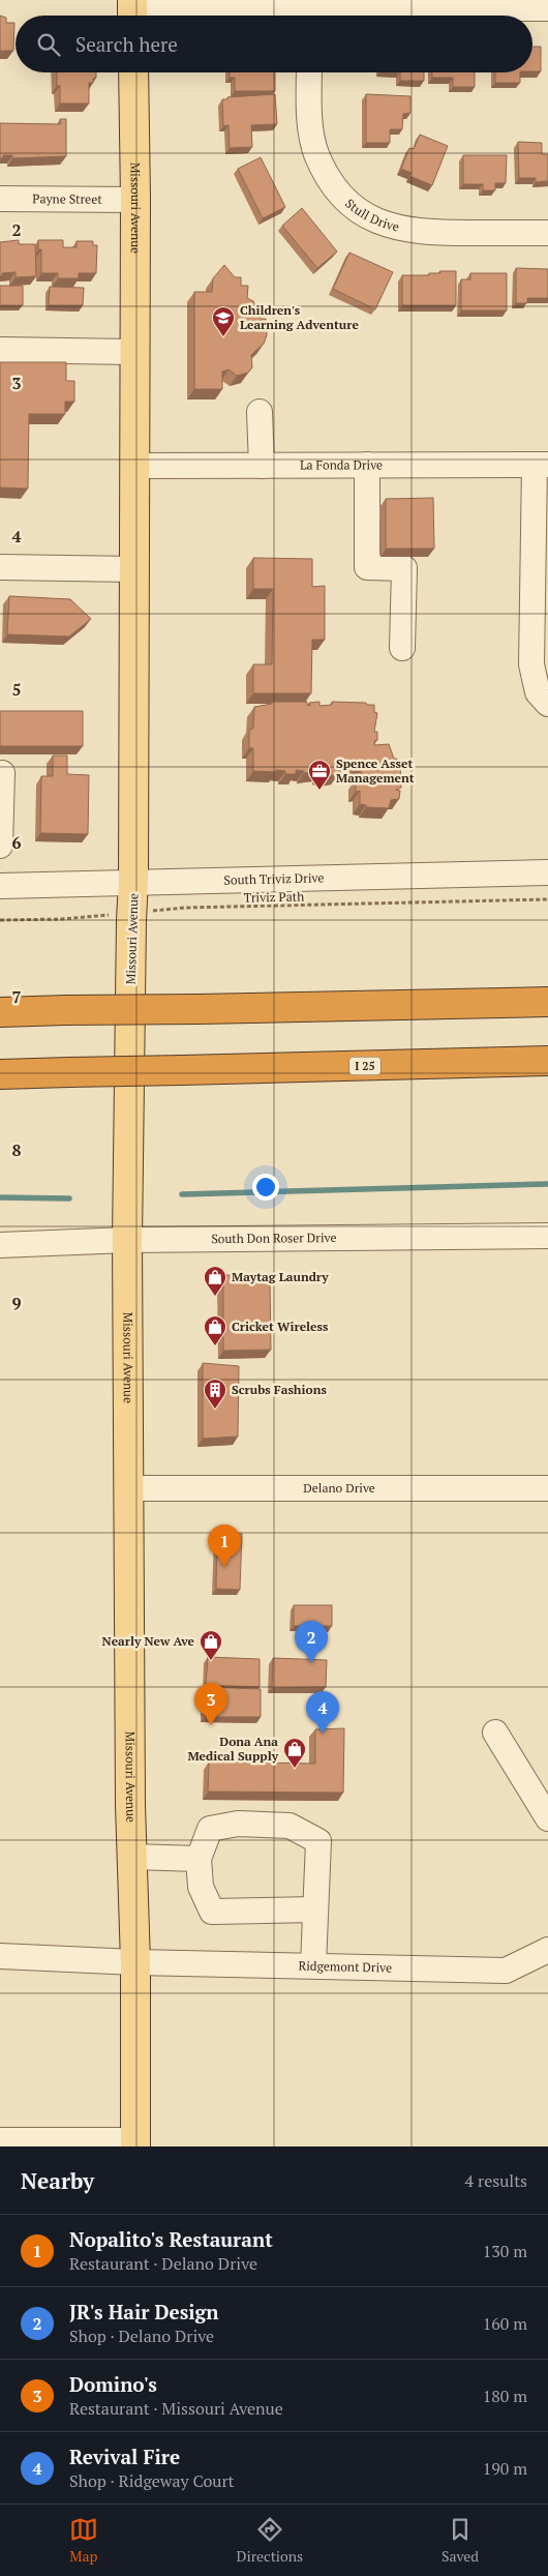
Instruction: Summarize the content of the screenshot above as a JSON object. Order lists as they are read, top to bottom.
{
  "streets": {
    "highway": ["I 25"],
    "main road": ["Missouri Avenue"],
    "street": [
      "Payne Street",
      "Stull Drive",
      "La Fonda Drive",
      "South Triviz Drive",
      "South Don Roser Drive",
      "Delano Drive",
      "Ridgemont Drive"
    ],
    "path": ["Triviz Path"]
  },
  "crossings": [
    ["Payne Street", "Missouri Avenue"],
    ["Missouri Avenue", "La Fonda Drive"],
    ["Missouri Avenue", "South Triviz Drive"],
    ["Missouri Avenue", "Triviz Path"],
    ["Missouri Avenue", "South Don Roser Drive"],
    ["Missouri Avenue", "Delano Drive"],
    ["Missouri Avenue", "Ridgemont Drive"]
  ],
  "places": {
    "school or university": ["Children's Learning Adventure"],
    "office": ["Spence Asset Management"],
    "shop": [
      "Maytag Laundry",
      "Cricket Wireless",
      "Nearly New Ave",
      "Dona Ana Medical Supply"
    ],
    "building": ["Scrubs Fashions"]
  },
  "page": {
    "search": "Search here",
    "pins": [
      "1",
      "2",
      "3",
      "4"
    ],
    "heading": ["Nearby", "4 results"],
    "list": [
      {
        "mark": "1",
        "name": "Nopalito's Restaurant",
        "note": "Restaurant · Delano Drive",
        "value": "130 m"
      },
      {
        "mark": "2",
        "name": "JR's Hair Design",
        "note": "Shop · Delano Drive",
        "value": "160 m"
      },
      {
        "mark": "3",
        "name": "Domino's",
        "note": "Restaurant · Missouri Avenue",
        "value": "180 m"
      },
      {
        "mark": "4",
        "name": "Revival Fire",
        "note": "Shop · Ridgeway Court",
        "value": "190 m"
      }
    ],
    "nav": ["Map", "Directions", "Saved"]
  },
  "grid": {
    "rows": [
      "2",
      "3",
      "4",
      "5",
      "6",
      "7",
      "8",
      "9"
    ]
  }
}
